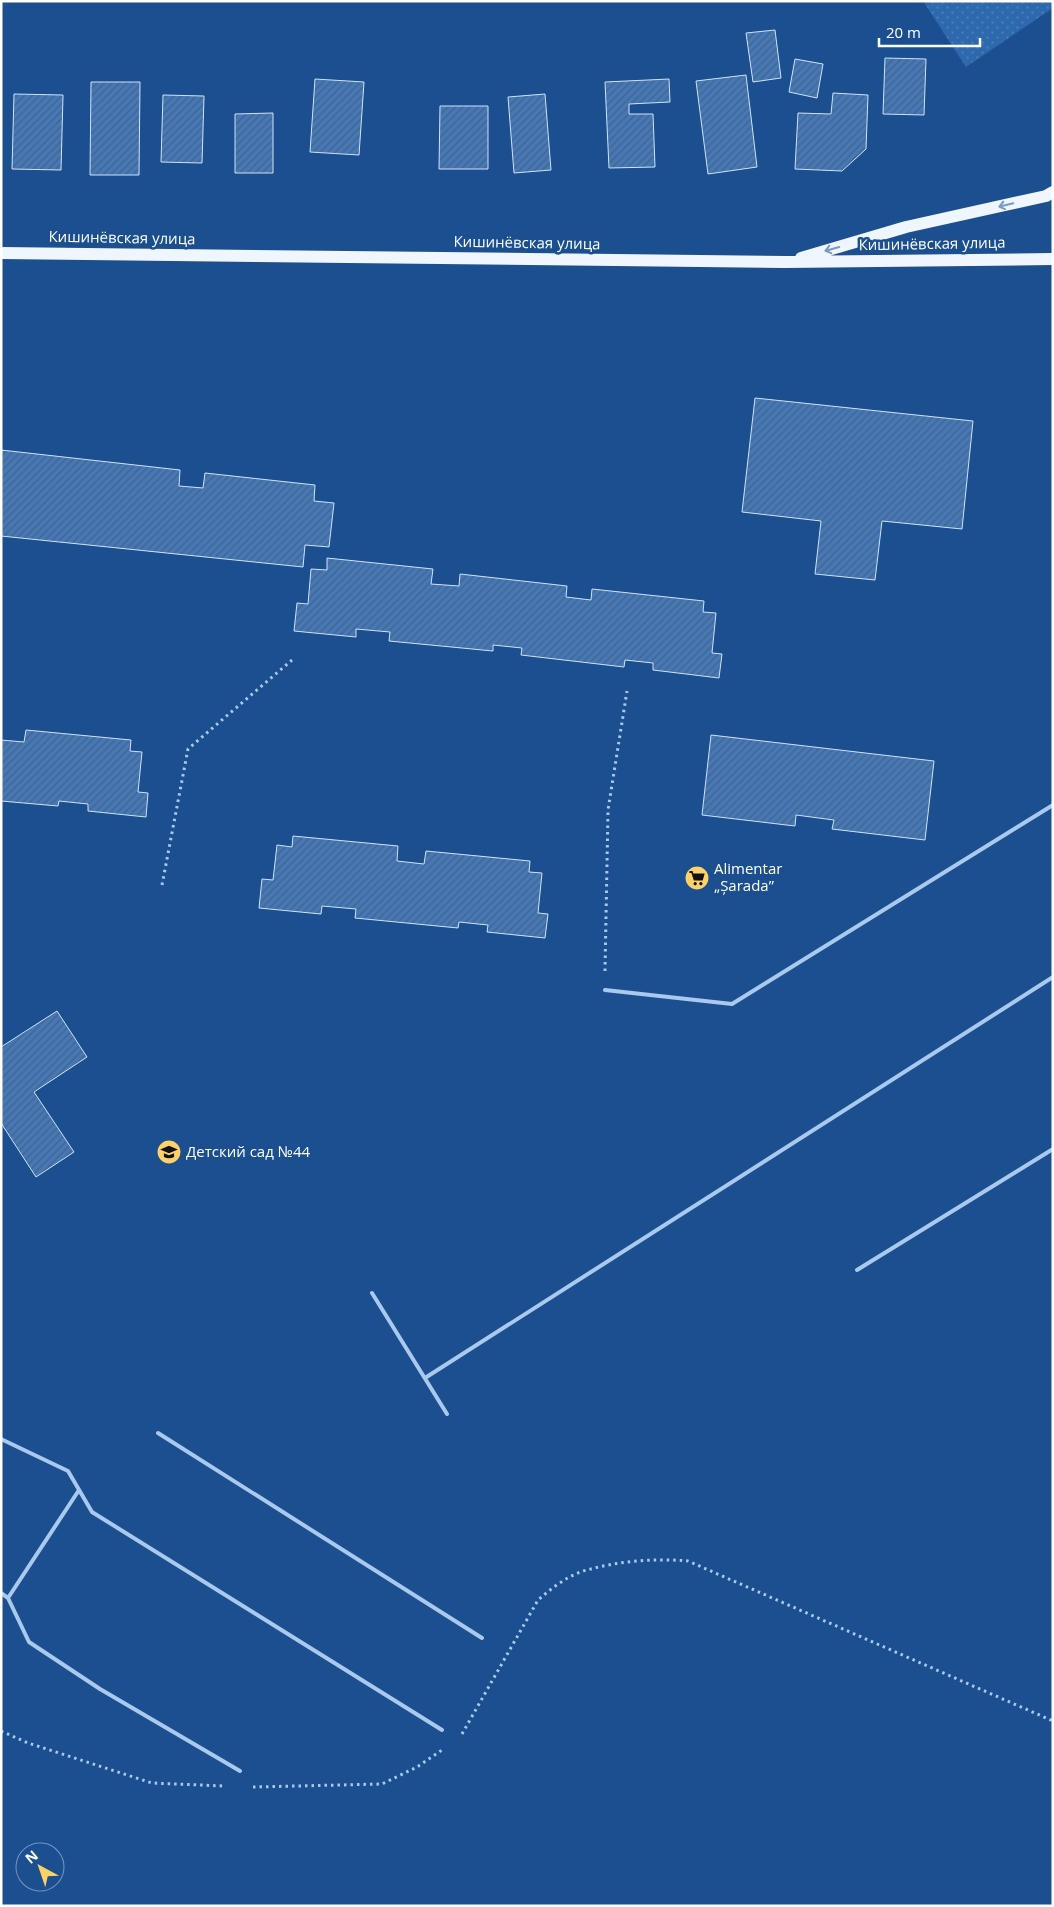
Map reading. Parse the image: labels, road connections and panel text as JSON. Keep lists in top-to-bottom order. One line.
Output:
{"streets":{"main road":["Кишинёвская улица"]},"places":{"supermarket":["Alimentar „Șarada”"],"school or university":["Детский сад №44"]},"scale_bar":"20 m","north":"top left"}
